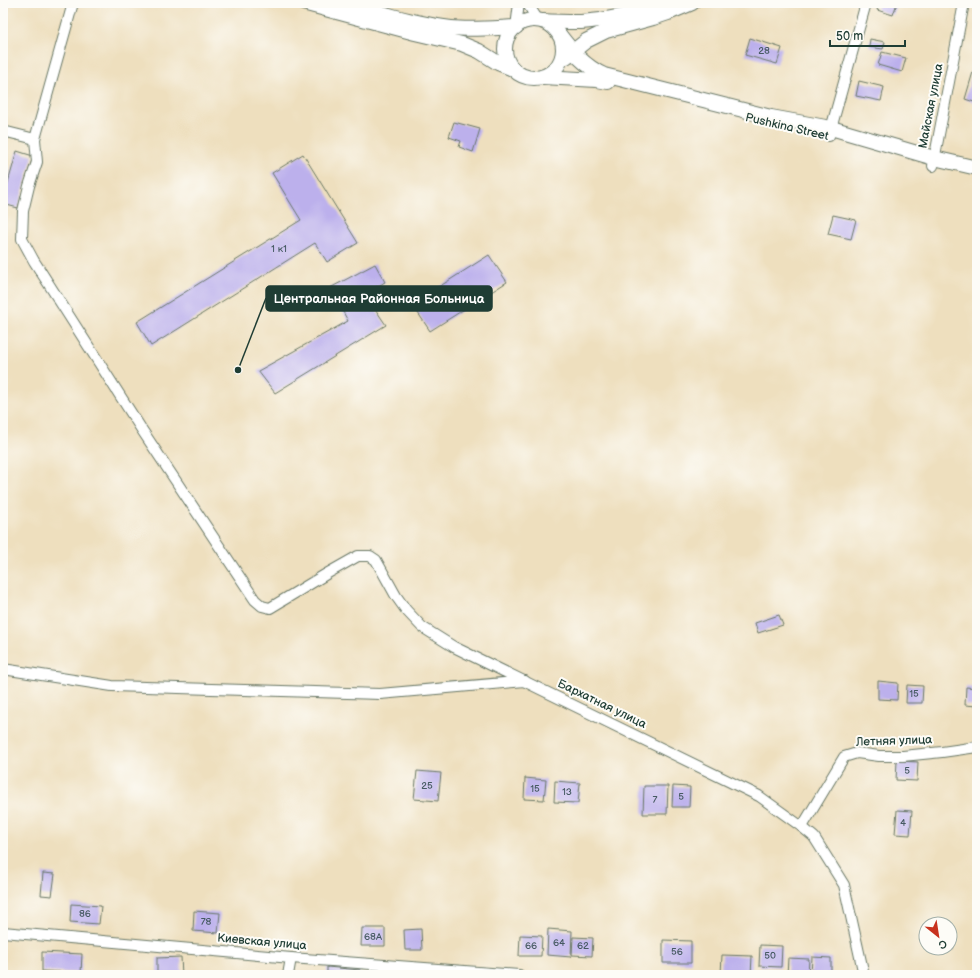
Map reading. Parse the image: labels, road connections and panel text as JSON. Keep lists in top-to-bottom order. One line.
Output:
{"streets":{"main road":["Pushkina Street"],"street":["Майская улица","Бархатная улица","Летняя улица","Киевская улица"]},"crossings":[["Майская улица","Pushkina Street"],["Бархатная улица","Летняя улица"]],"places":["Центральная Районная Больница"],"house_numbers":["28","1 к1","15","5","25","15","13","5","7","4","86","78","68А","64","66","62","56","50"],"scale_bar":"50 m","north":"bottom right"}
